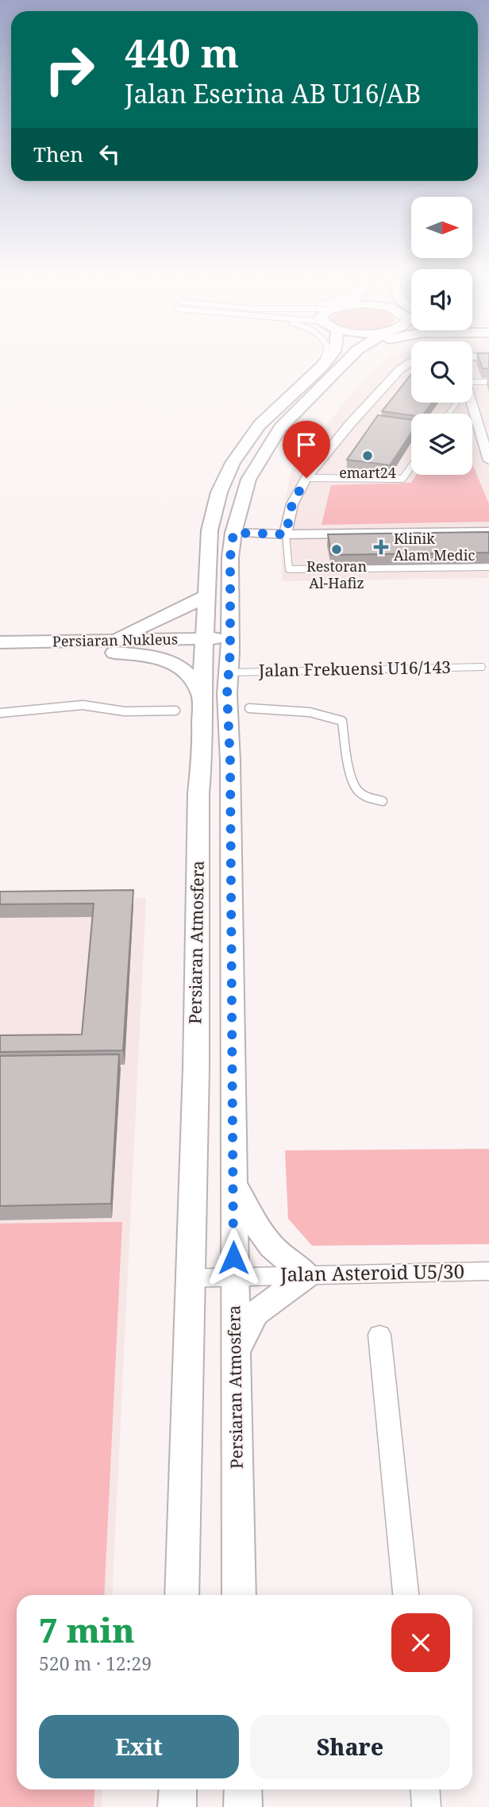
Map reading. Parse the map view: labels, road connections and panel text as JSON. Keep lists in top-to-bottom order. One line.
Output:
{"streets":{"street":["Persiaran Nukleus","Persiaran Atmosfera","Jalan Asteroid U5/30"],"lane":["Jalan Frekuensi U16/143"]},"crossings":[["Persiaran Nukleus","Jalan Frekuensi U16/143"],["Persiaran Nukleus","Persiaran Atmosfera"],["Jalan Frekuensi U16/143","Persiaran Atmosfera"],["Persiaran Atmosfera","Jalan Asteroid U5/30"]],"places":{"other":["emart24","Restoran Al-Hafiz"],"health":["Klinik Alam Medic"]},"north":"right","page":{"turn":["440 m","Jalan Eserina AB U16/AB"],"then":"Then","heading":["7 min","520 m · 12:29"],"buttons":["Exit","Share"]}}
